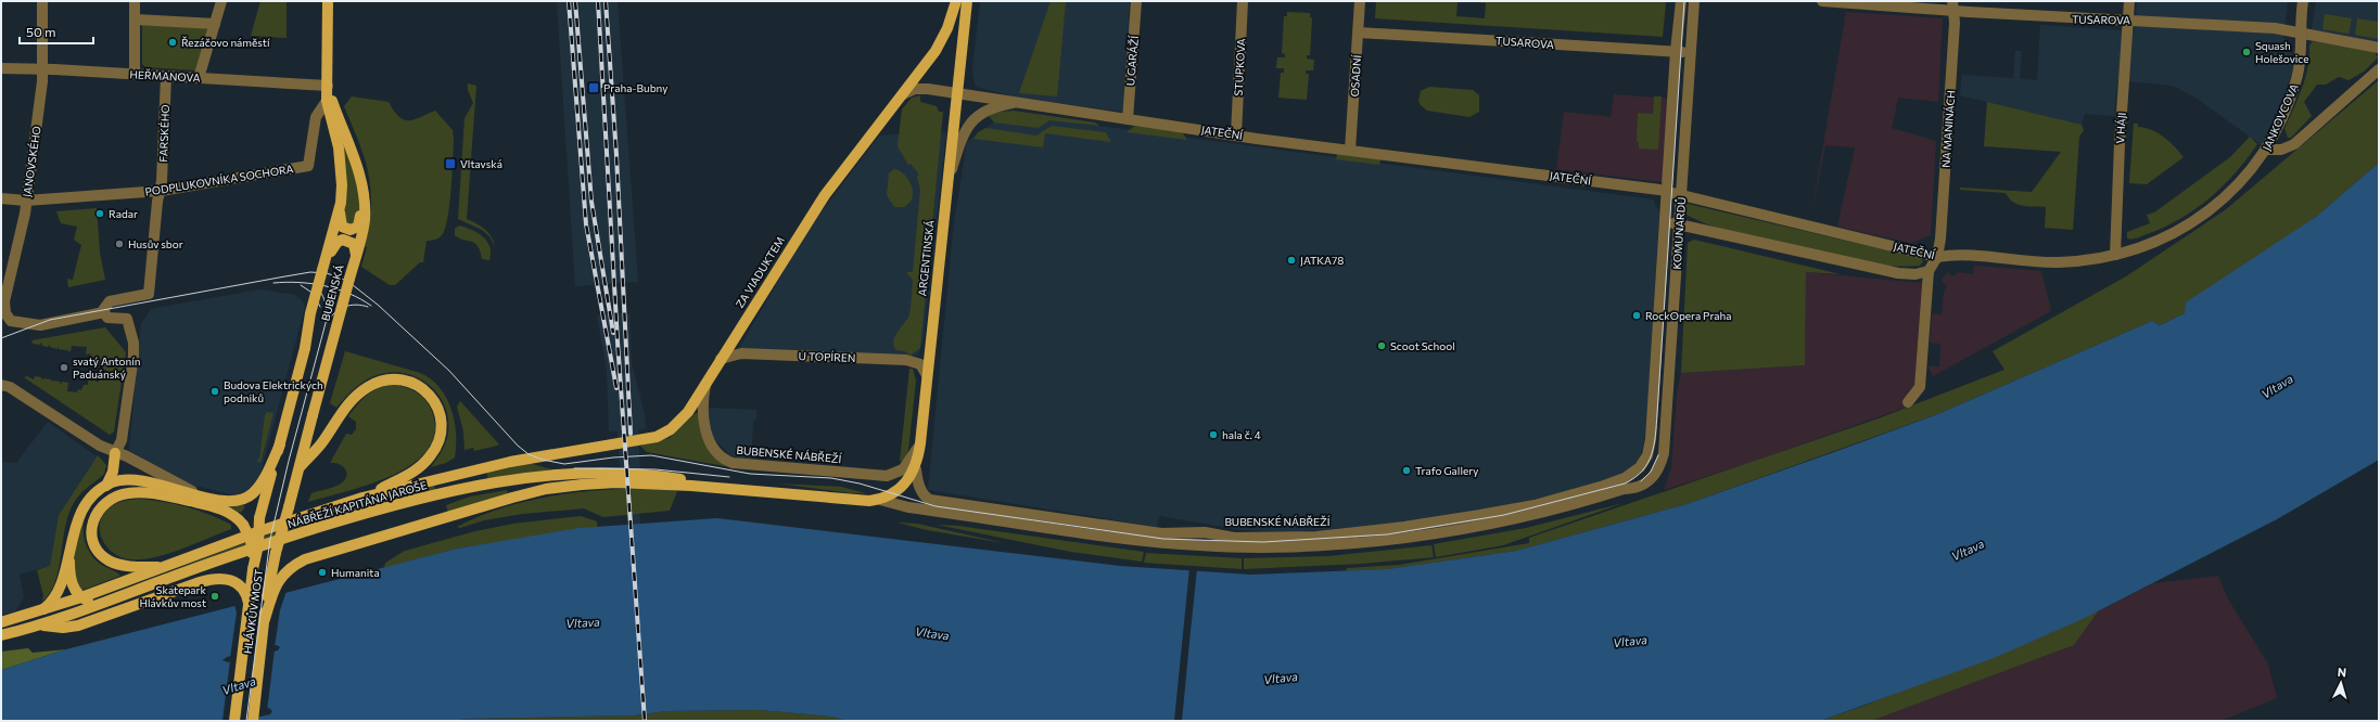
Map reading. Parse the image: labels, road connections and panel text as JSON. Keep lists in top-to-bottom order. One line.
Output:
{"streets":{"main road":["ARGENTINSKÁ","ZA VIADUKTEM","BUBENSKÁ","NÁBŘEŽÍ KAPITÁNA JAROŠE","HLÁVKŮV MOST"],"street":["TUSAROVA","U GARÁŽÍ","STUPKOVA","HEŘMANOVA","OSADNÍ","JANKOVCOVA","V HÁJI","NA MANINÁCH","JATEČNÍ","FARSKÉHO","JANOVSKÉHO","PODPLUKOVNÍKA SOCHORA","KOMUNARDŮ","U TOPÍREN","BUBENSKÉ NÁBŘEŽÍ"]},"crossings":[["TUSAROVA","OSADNÍ"],["TUSAROVA","JANKOVCOVA"],["TUSAROVA","V HÁJI"],["TUSAROVA","NA MANINÁCH"],["TUSAROVA","KOMUNARDŮ"],["U GARÁŽÍ","JATEČNÍ"],["STUPKOVA","JATEČNÍ"],["HEŘMANOVA","FARSKÉHO"],["HEŘMANOVA","JANOVSKÉHO"],["HEŘMANOVA","BUBENSKÁ"],["OSADNÍ","JATEČNÍ"],["JANKOVCOVA","V HÁJI"],["JANKOVCOVA","JATEČNÍ"],["V HÁJI","JATEČNÍ"],["NA MANINÁCH","JATEČNÍ"],["JATEČNÍ","KOMUNARDŮ"],["JATEČNÍ","ARGENTINSKÁ"],["JATEČNÍ","ZA VIADUKTEM"],["FARSKÉHO","JANOVSKÉHO"],["FARSKÉHO","PODPLUKOVNÍKA SOCHORA"],["JANOVSKÉHO","PODPLUKOVNÍKA SOCHORA"],["PODPLUKOVNÍKA SOCHORA","BUBENSKÁ"],["KOMUNARDŮ","BUBENSKÉ NÁBŘEŽÍ"],["ARGENTINSKÁ","U TOPÍREN"],["ARGENTINSKÁ","BUBENSKÉ NÁBŘEŽÍ"],["ZA VIADUKTEM","U TOPÍREN"],["ZA VIADUKTEM","BUBENSKÉ NÁBŘEŽÍ"],["ZA VIADUKTEM","NÁBŘEŽÍ KAPITÁNA JAROŠE"],["BUBENSKÁ","HLÁVKŮV MOST"]],"water":["Vltava"],"places":{"other":["Řezáčovo náměstí","Squash Holešovice","Radar","Husův sbor","JATKA78","RockOpera Praha","Scoot School","svatý Antonín Paduánský","Budova Elektrických podniků","hala č. 4","Trafo Gallery","Humanita","Skatepark Hlávkův most"],"transit":["Praha-Bubny","Vltavská"]},"scale_bar":"50 m","north":"top"}
